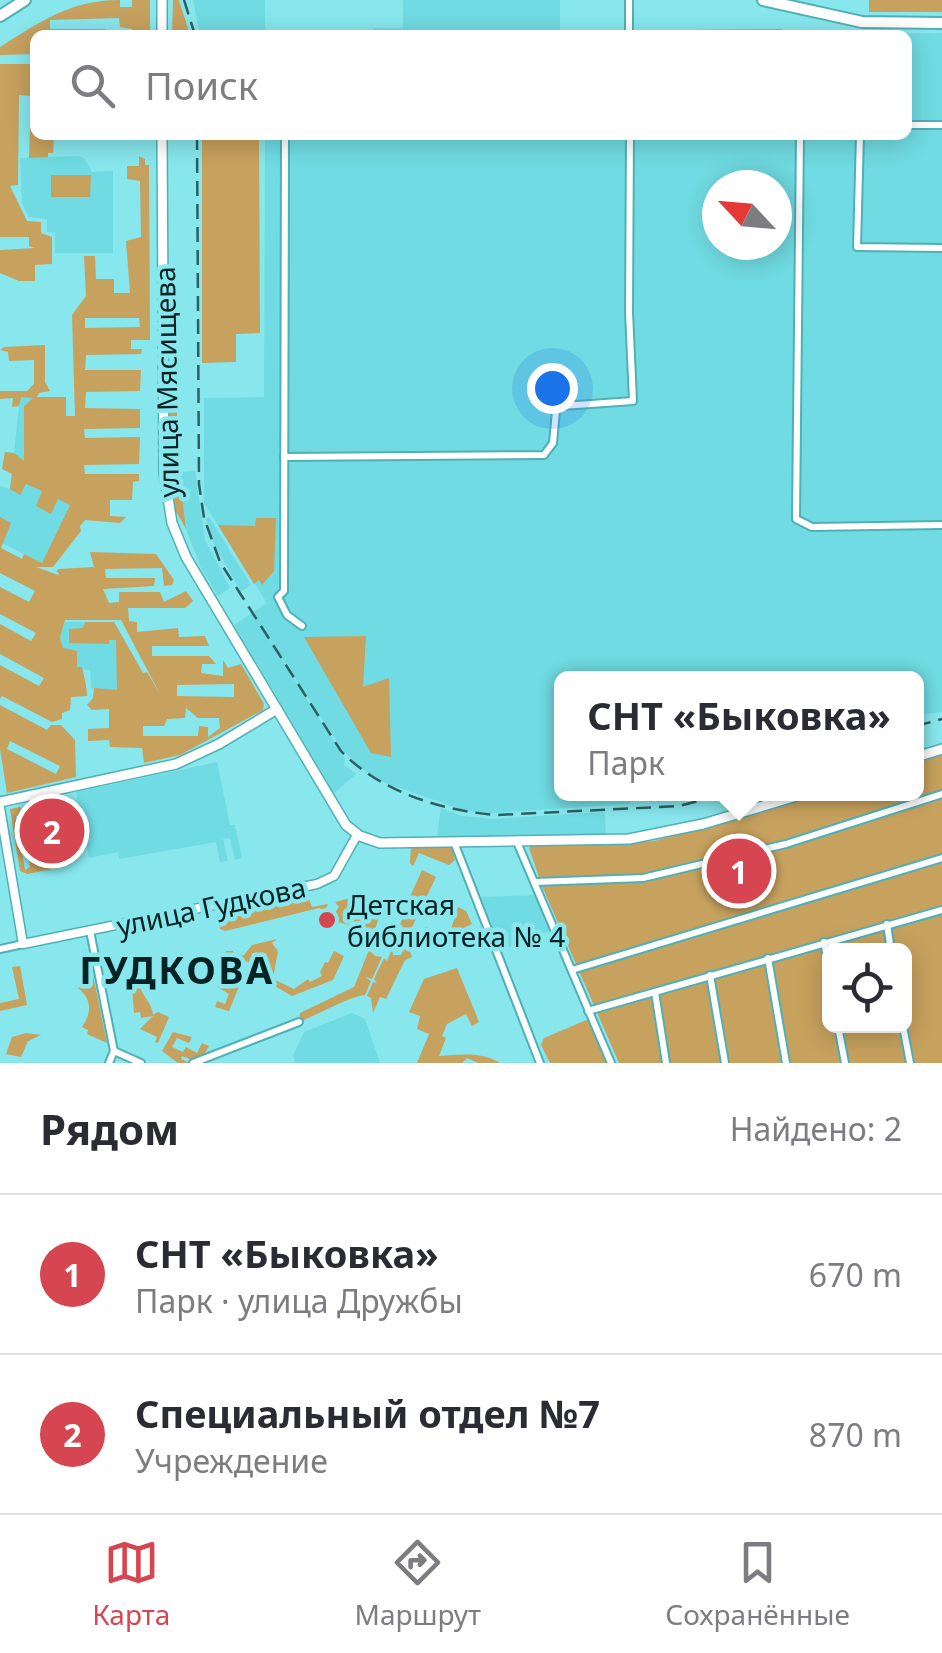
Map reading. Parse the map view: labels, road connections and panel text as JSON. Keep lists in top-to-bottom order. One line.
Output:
{"streets":{"main road":["улица Мясищева"],"street":["улица Гудкова"]},"crossings":[["улица Мясищева","улица Гудкова"]],"districts":["ГУДКОВА"],"places":["Детская библиотека № 4"],"north":"top left","page":{"search":"Поиск","popup":["СНТ «Быковка»","Парк"],"pins":["2","1"],"heading":["Рядом","Найдено: 2"],"list":[{"mark":"1","name":"СНТ «Быковка»","note":"Парк · улица Дружбы","value":"670 m"},{"mark":"2","name":"Специальный отдел №7","note":"Учреждение","value":"870 m"}],"nav":["Карта","Маршрут","Сохранённые"]}}
